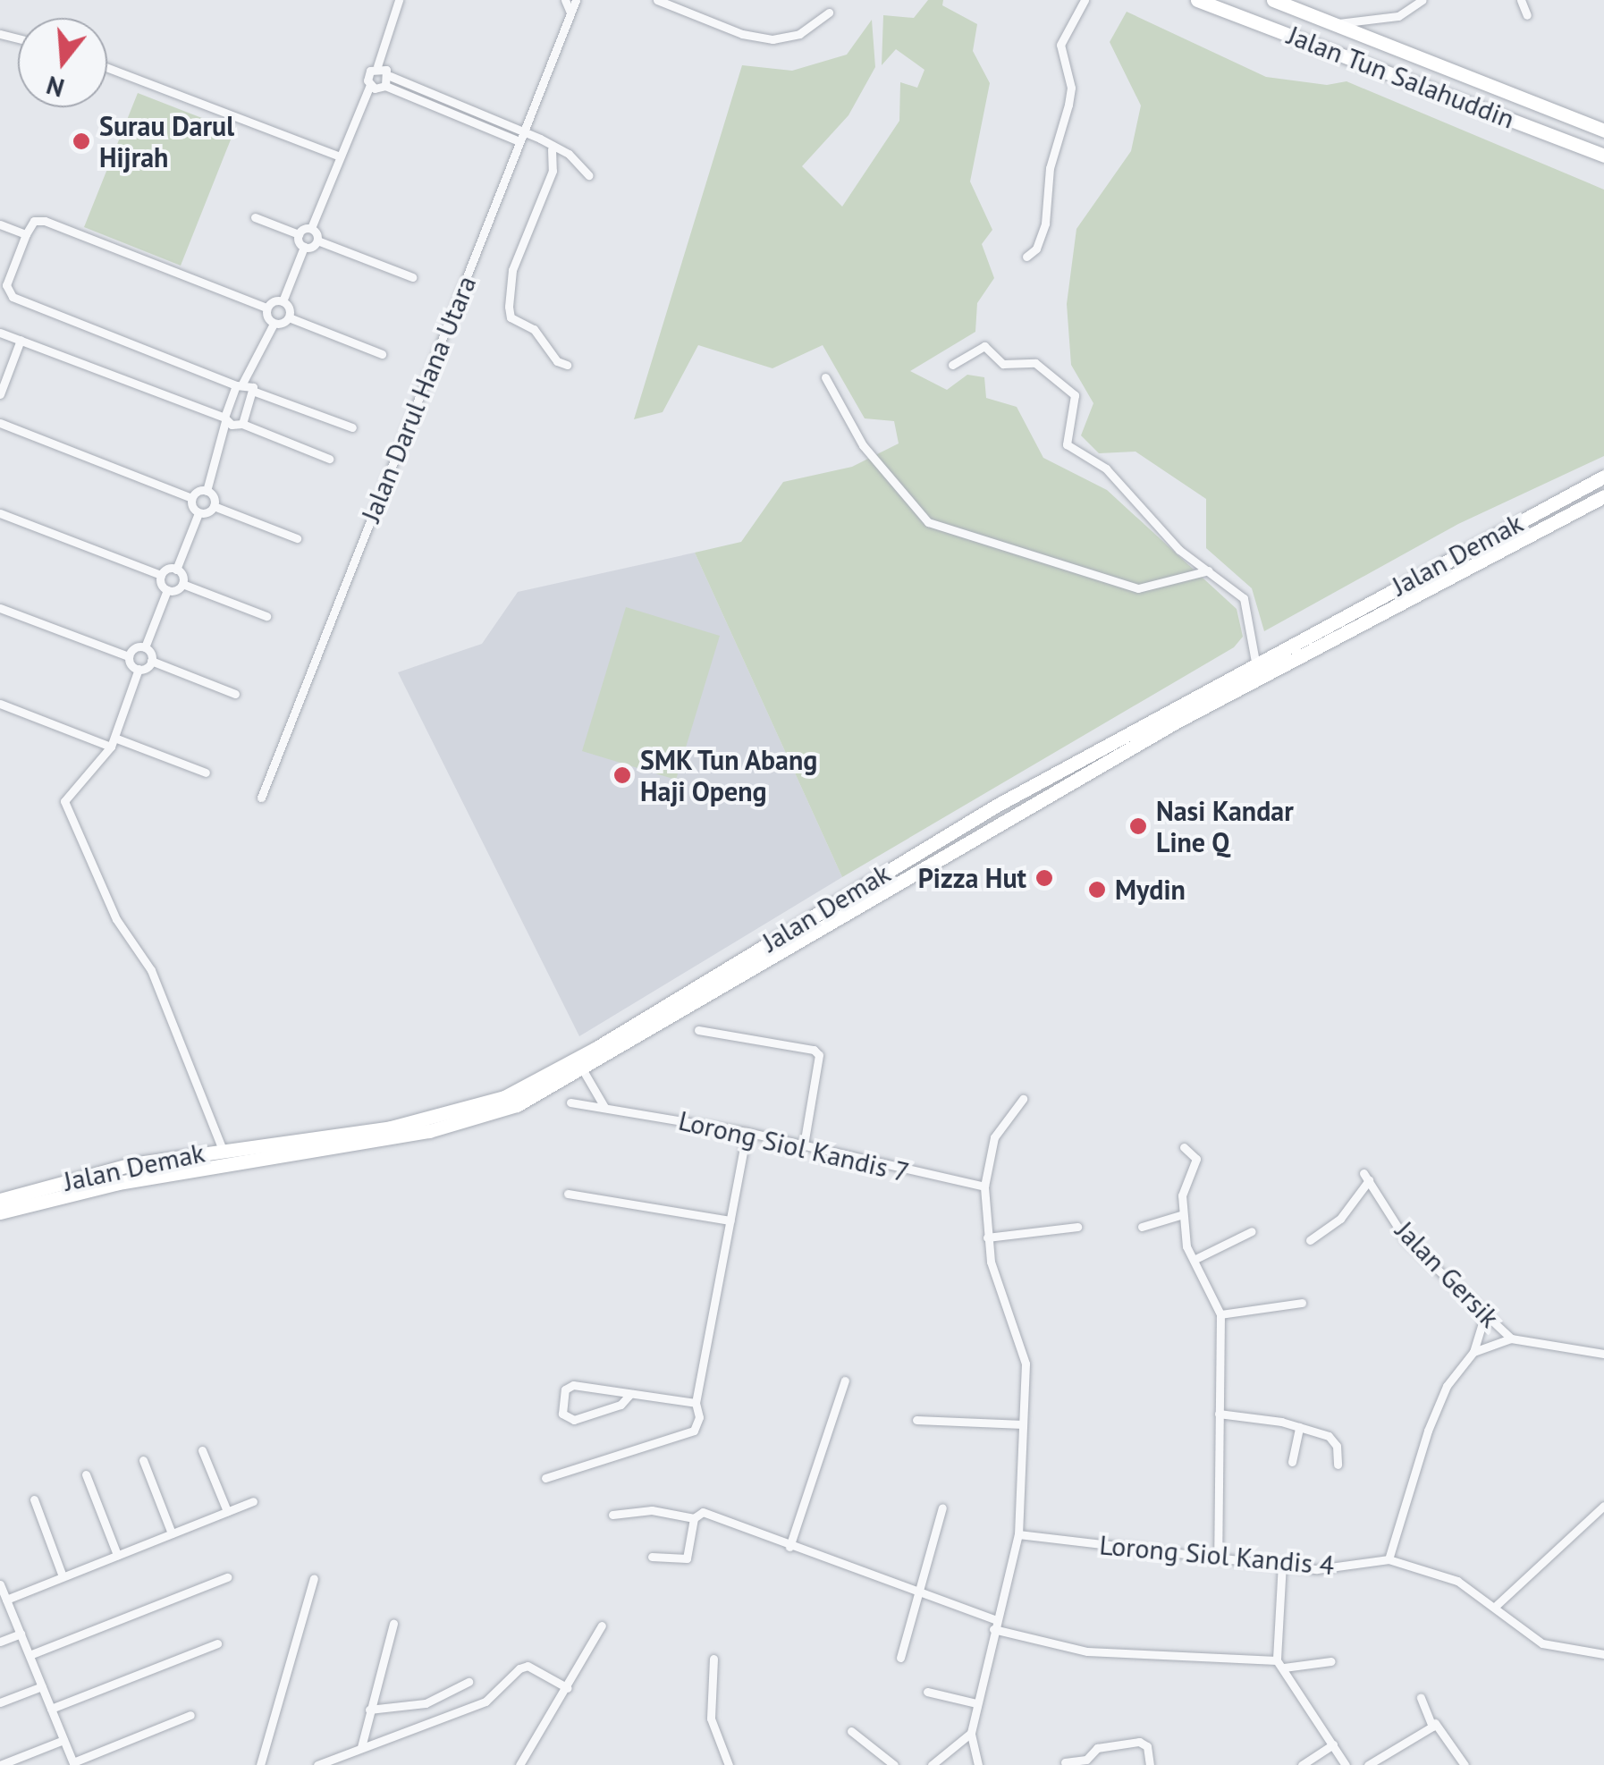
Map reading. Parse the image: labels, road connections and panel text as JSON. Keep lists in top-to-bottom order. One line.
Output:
{"streets":{"highway":["Jalan Tun Salahuddin","Jalan Demak"],"street":["Jalan Darul Hana Utara","Lorong Siol Kandis 7","Jalan Gersik","Lorong Siol Kandis 4"]},"places":["Surau Darul Hijrah","SMK Tun Abang Haji Openg","Nasi Kandar Line Q","Pizza Hut","Mydin"],"north":"bottom"}
